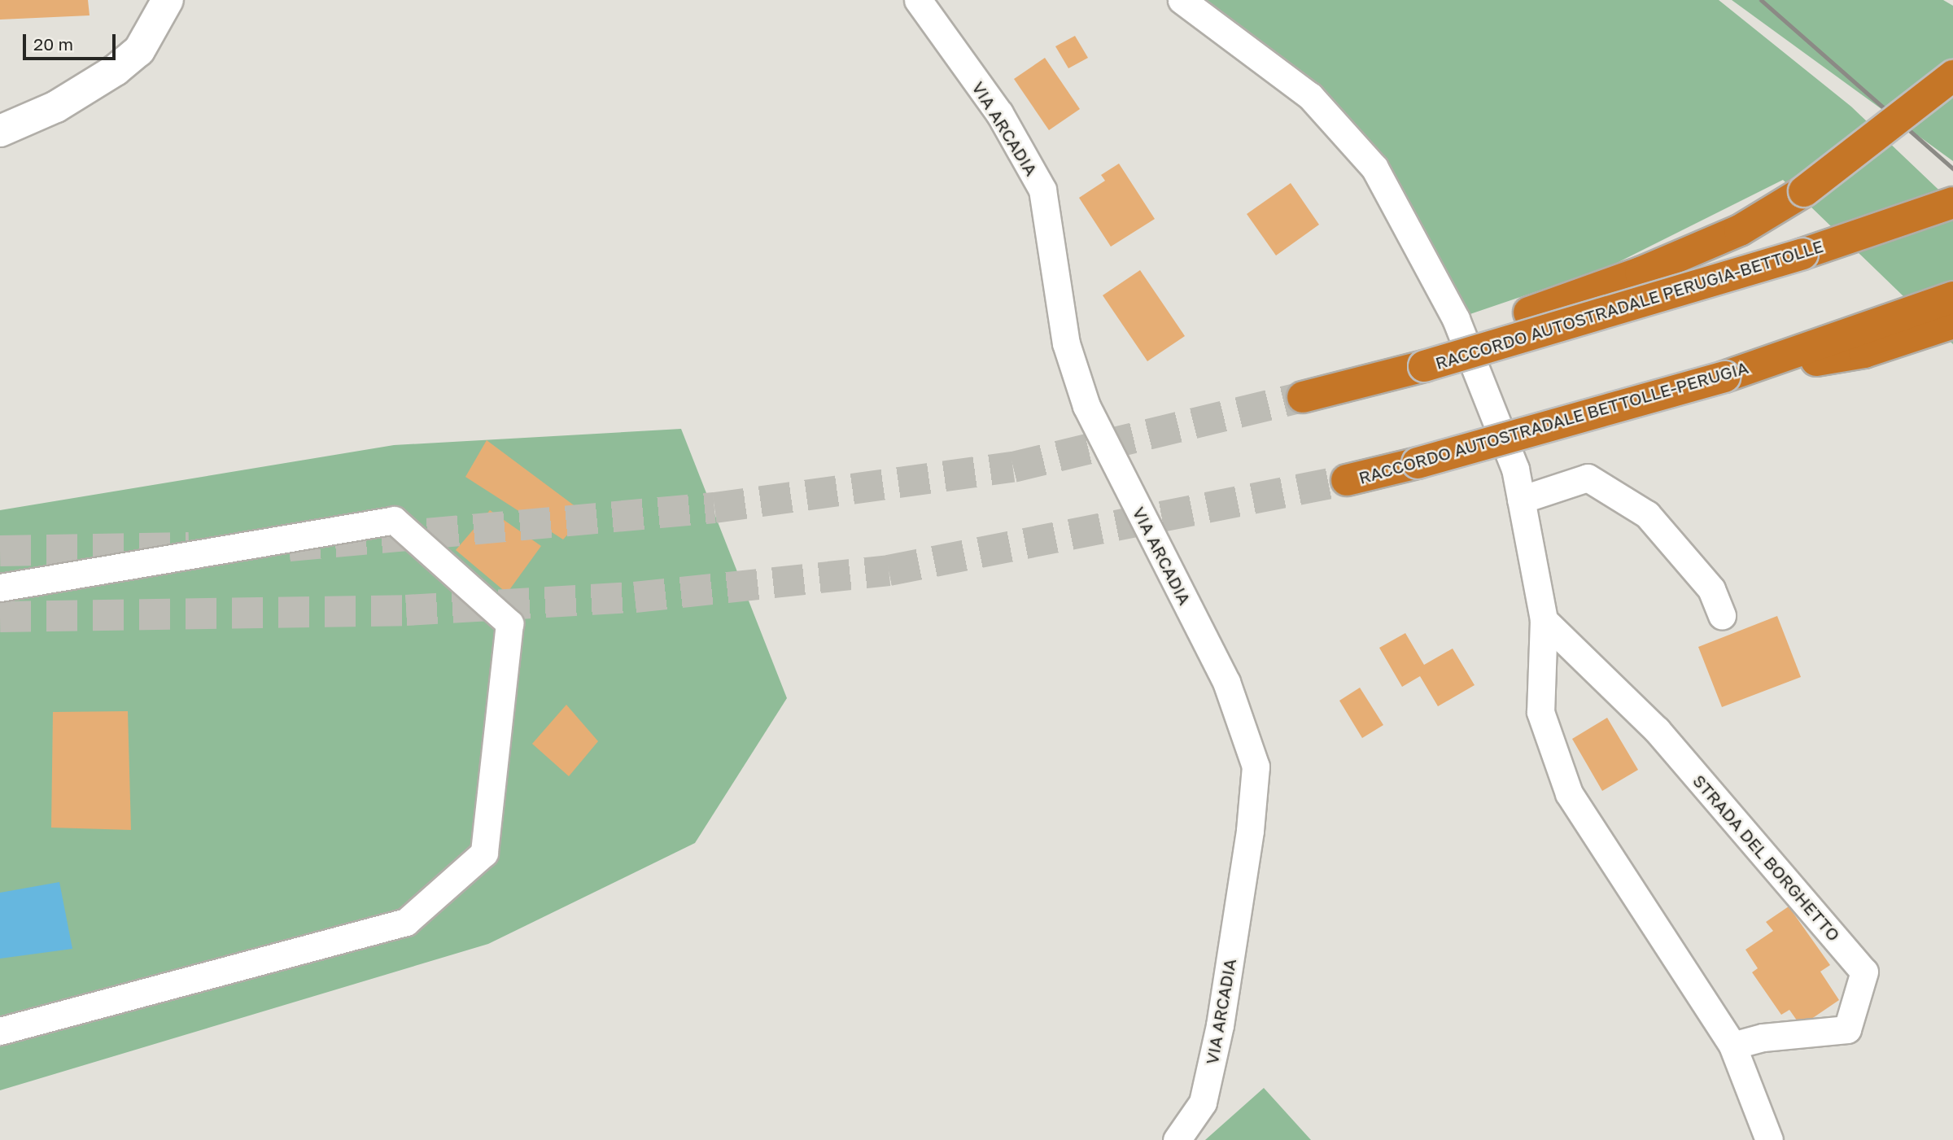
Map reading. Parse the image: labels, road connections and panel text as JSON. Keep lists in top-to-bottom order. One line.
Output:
{"streets":{"highway":["RACCORDO AUTOSTRADALE PERUGIA-BETTOLLE","RACCORDO AUTOSTRADALE BETTOLLE-PERUGIA"],"street":["VIA ARCADIA","STRADA DEL BORGHETTO"]},"scale_bar":"20 m"}
